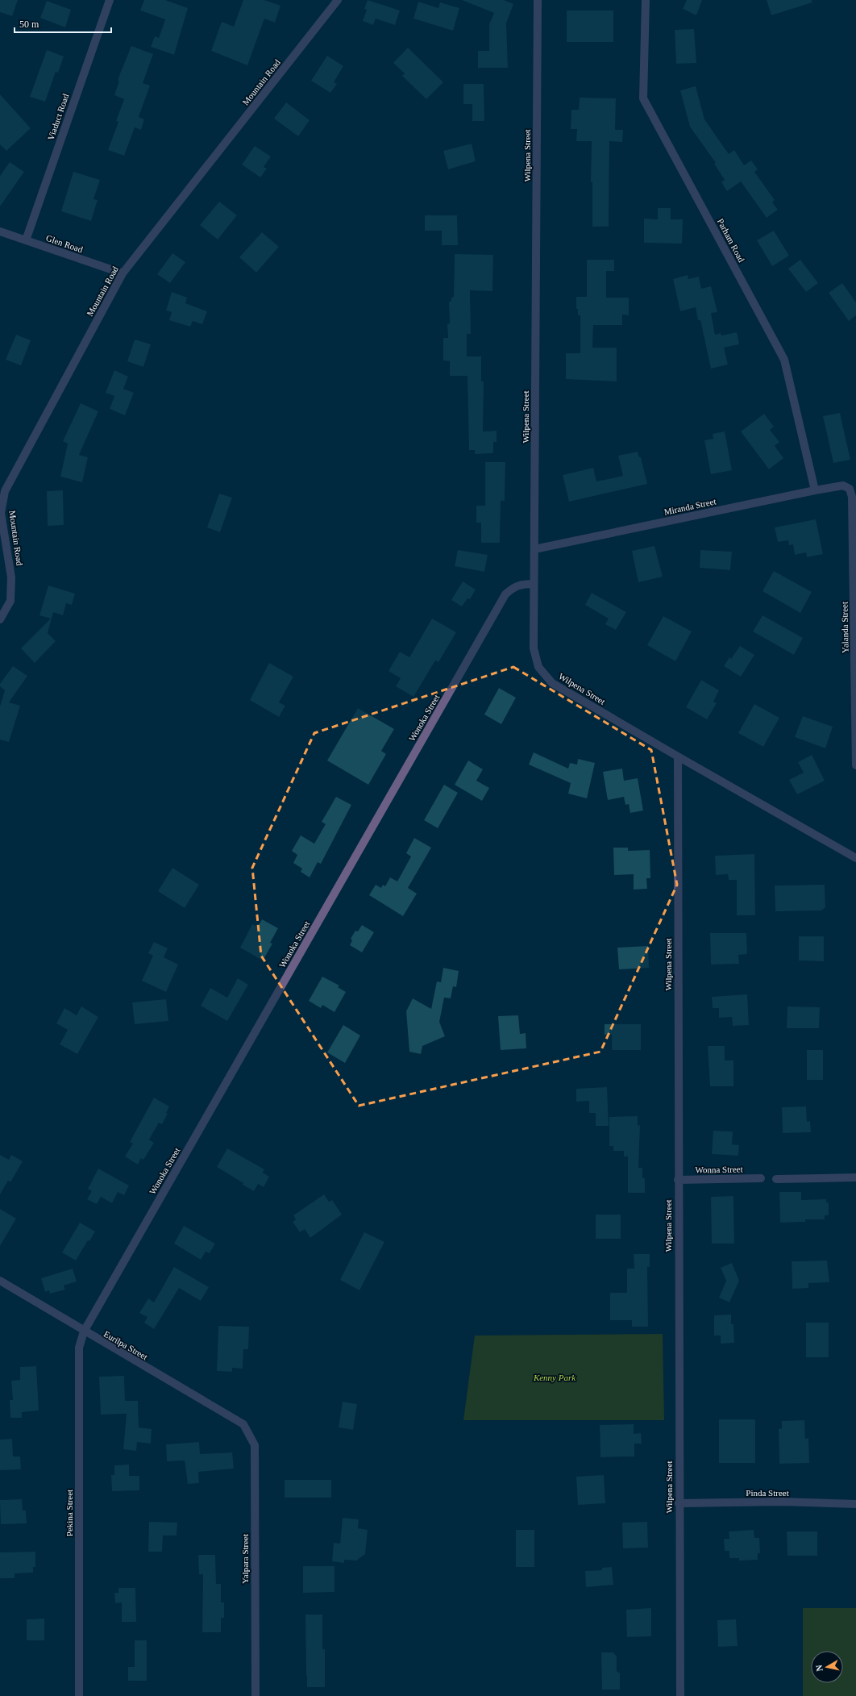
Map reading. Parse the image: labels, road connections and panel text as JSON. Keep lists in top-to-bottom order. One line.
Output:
{"streets":{"street":["Mountain Road","Viaduct Road","Wilpena Street","Parham Road","Glen Road","Miranda Street","Yalanda Street","Wonoka Street","Wonna Street","Eurilpa Street","Pinda Street","Pekina Street","Yalpara Street"]},"crossings":[["Mountain Road","Glen Road"],["Viaduct Road","Glen Road"],["Wilpena Street","Miranda Street"],["Wilpena Street","Wonoka Street"],["Wilpena Street","Wonna Street"],["Wilpena Street","Pinda Street"],["Parham Road","Miranda Street"],["Miranda Street","Yalanda Street"],["Wonoka Street","Eurilpa Street"],["Wonoka Street","Pekina Street"],["Eurilpa Street","Pekina Street"],["Eurilpa Street","Yalpara Street"]],"parks":["Kenny Park"],"scale_bar":"50 m","north":"left"}
